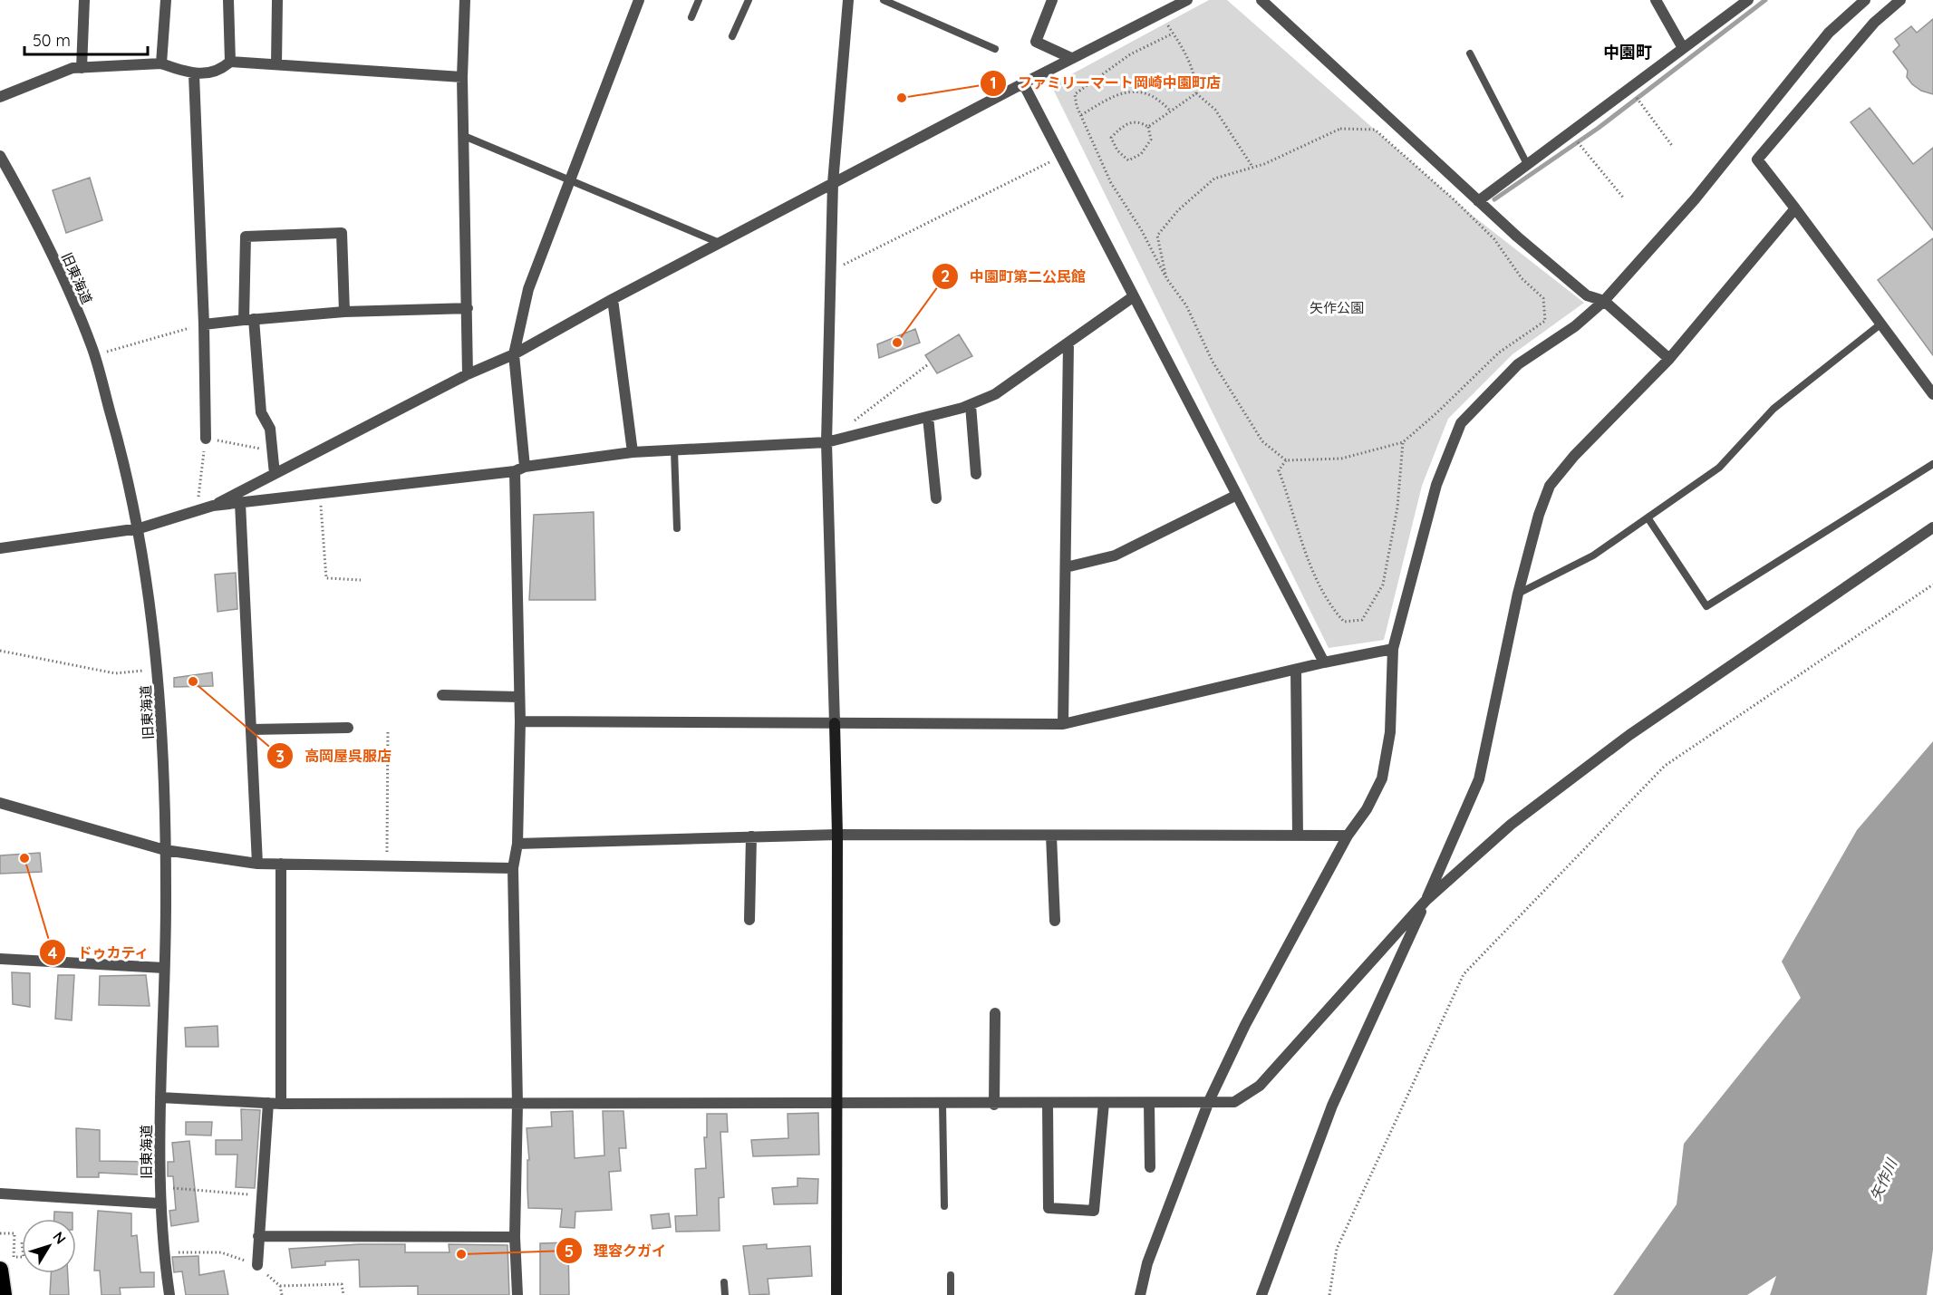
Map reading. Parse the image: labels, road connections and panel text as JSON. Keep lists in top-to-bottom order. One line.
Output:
{"streets":{"street":["旧東海道"]},"districts":["中園町"],"water":["矢作川"],"parks":["矢作公園"],"places":["ファミリーマート岡崎中園町店","中園町第二公民館","高岡屋呉服店","ドゥカティ","理容クガイ"],"scale_bar":"50 m","north":"top right"}
